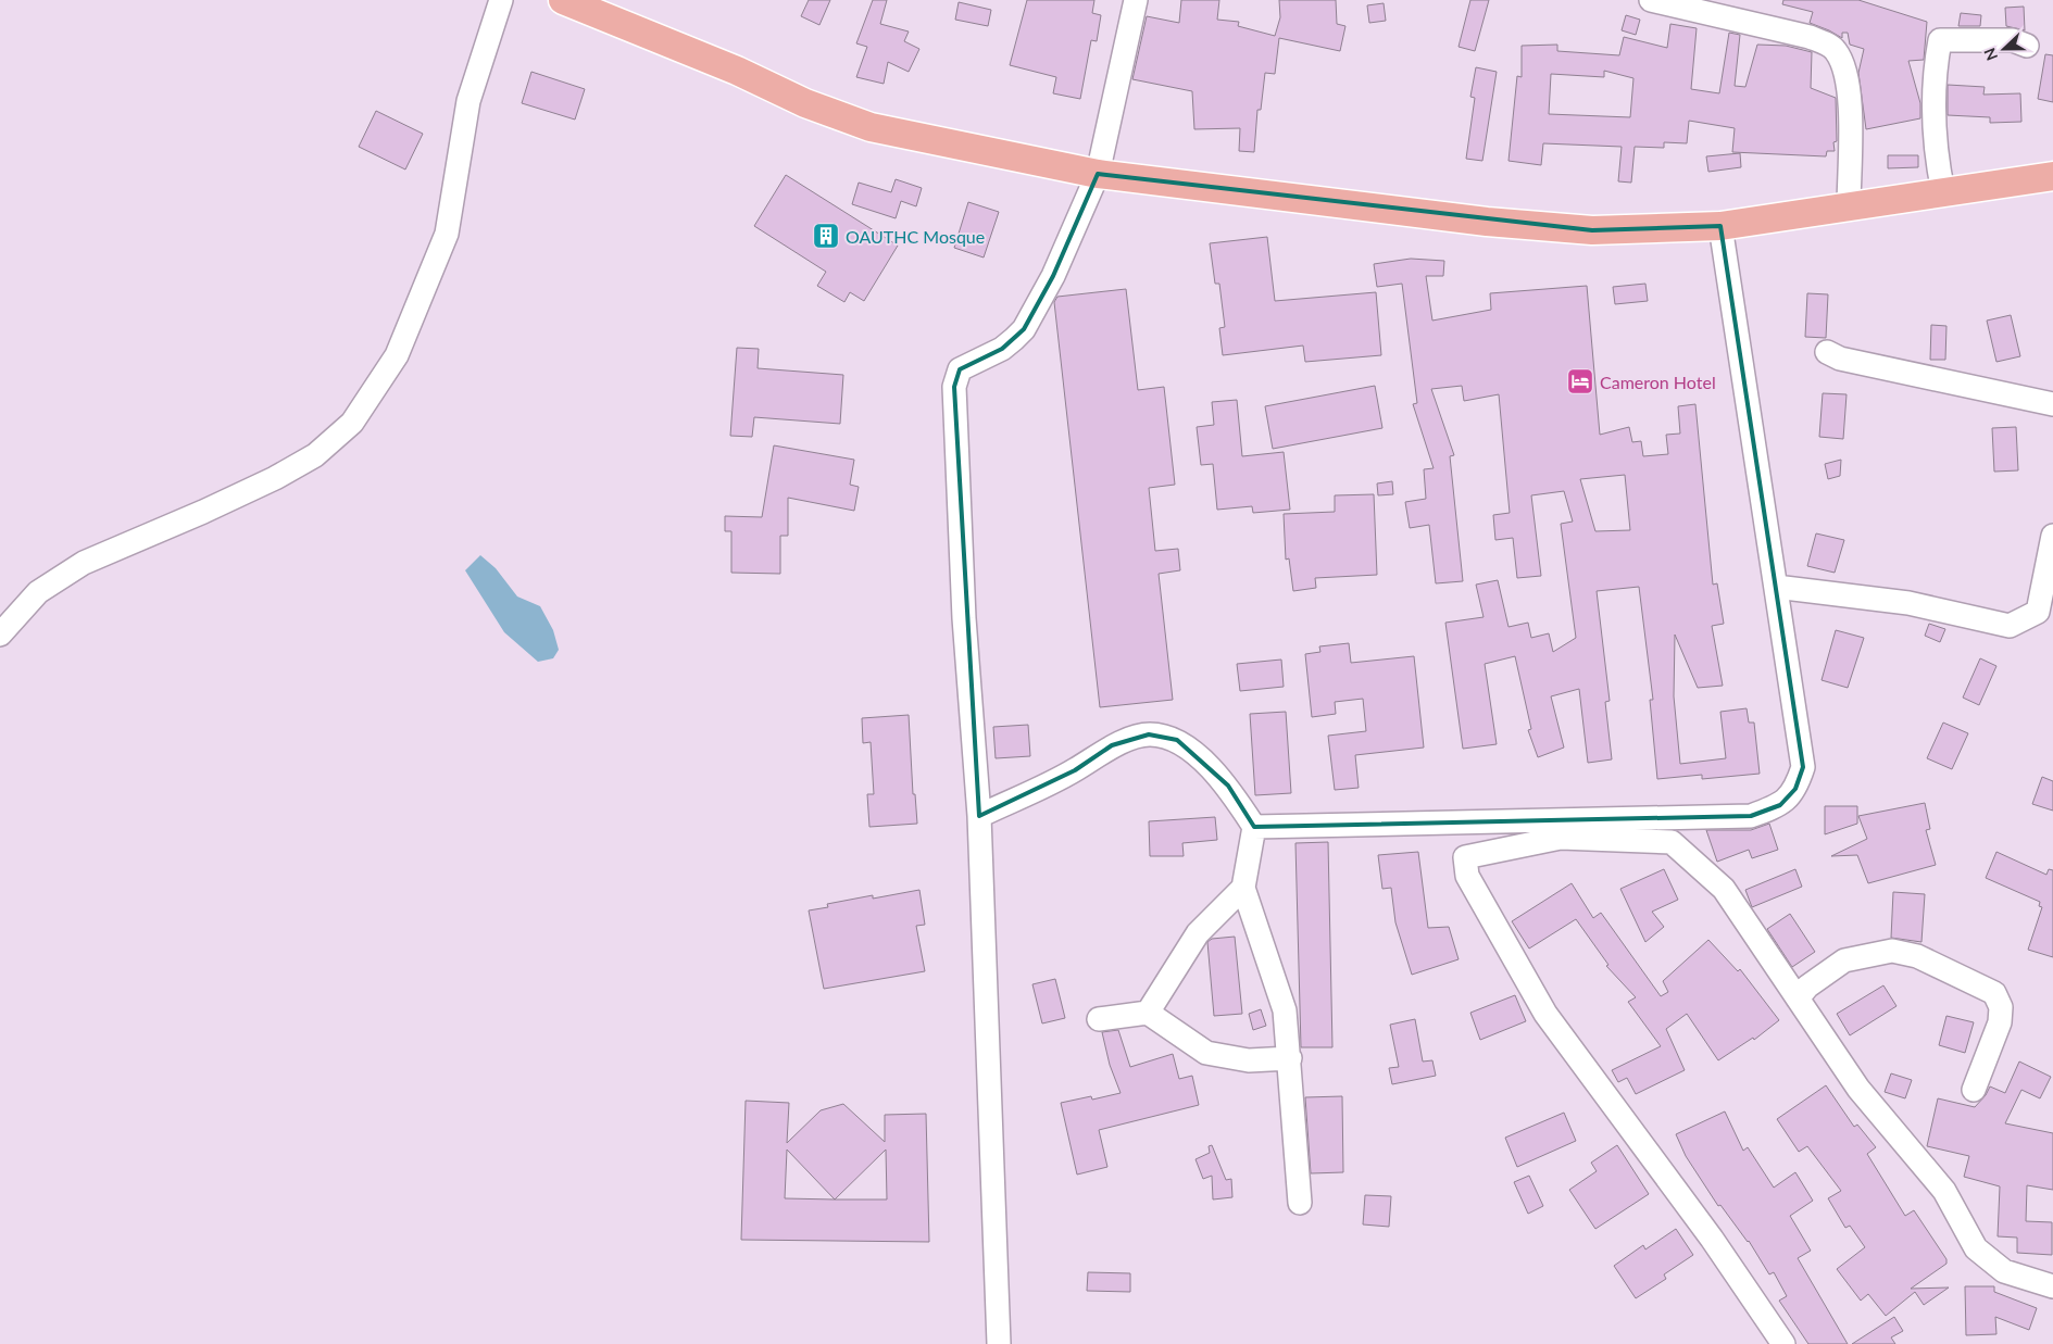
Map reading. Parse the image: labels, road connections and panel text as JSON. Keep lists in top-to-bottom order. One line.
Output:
{"places":{"building":["OAUTHC Mosque"],"hotel":["Cameron Hotel"]},"north":"left"}
